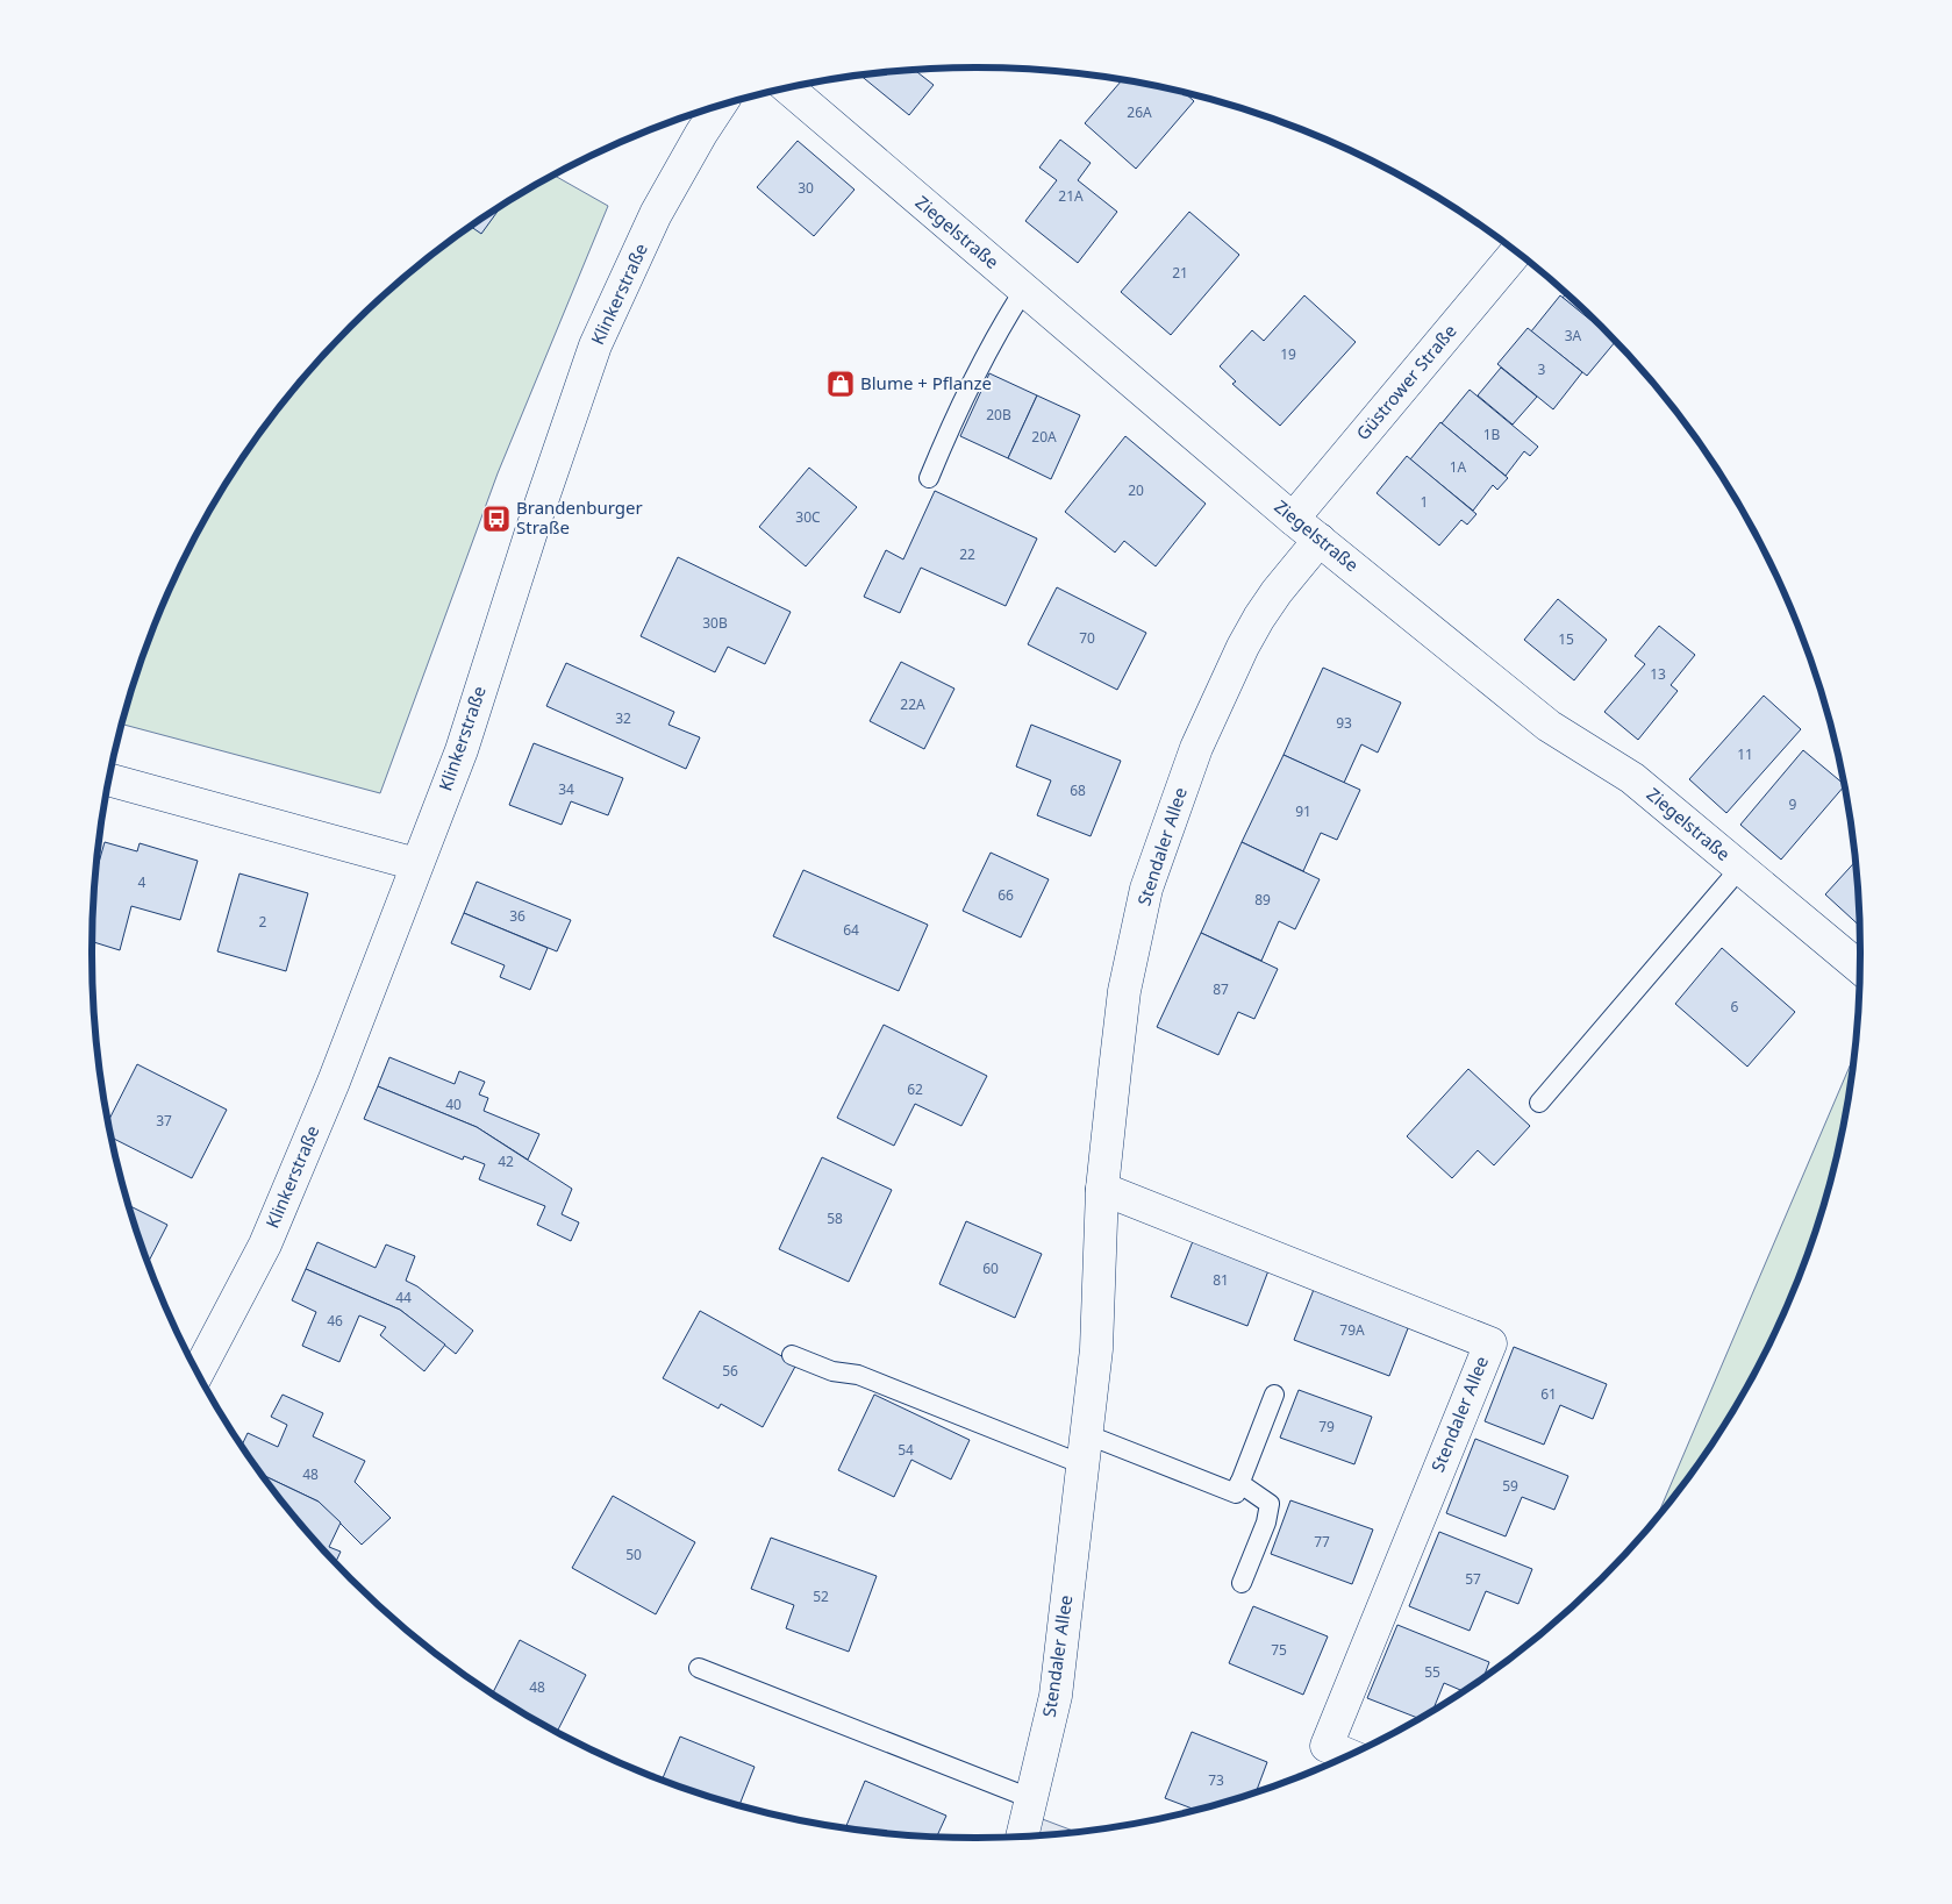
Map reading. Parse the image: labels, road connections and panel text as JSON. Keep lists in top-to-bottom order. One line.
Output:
{"streets":{"street":["Ziegelstraße","Klinkerstraße","Güstrower Straße","Stendaler Allee"]},"crossings":[["Ziegelstraße","Güstrower Straße"],["Ziegelstraße","Stendaler Allee"]],"places":{"shop":["Blume + Pflanze"],"bus stop":["Brandenburger Straße"]},"house_numbers":["26A","30","21A","21","3A","19","3","20B","1B","20A","1A","20","1","30C","22","30B","70","15","13","22A","32","93","11","34","68","9","91","4","66","89","36","2","64","87","6","62","40","37","42","58","60","81","44","46","79A","56","61","79","54","48","59","77","50","57","52","75","55","48","73"]}
